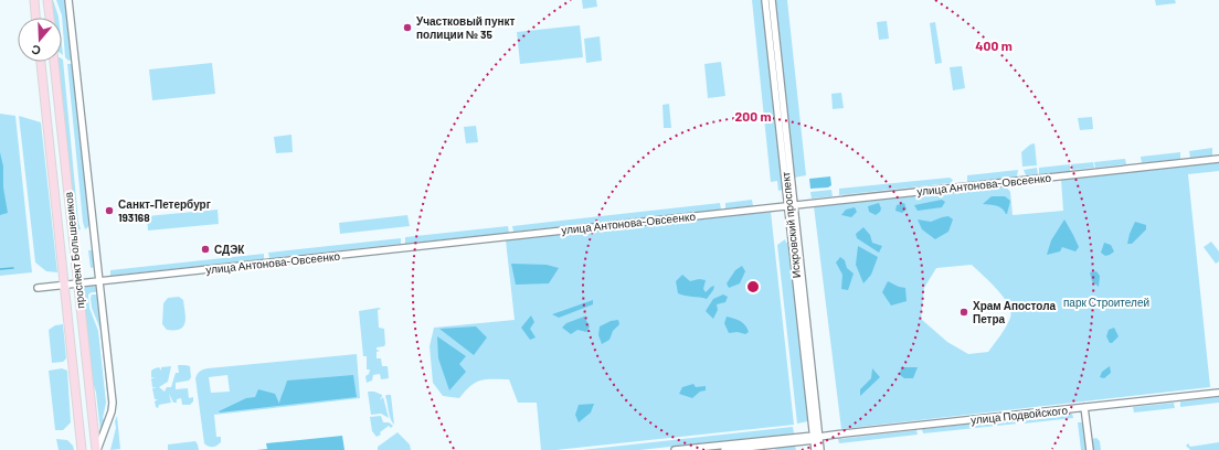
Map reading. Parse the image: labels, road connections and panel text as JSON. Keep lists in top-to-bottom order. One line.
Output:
{"streets":{"main road":["проспект Большевиков"],"street":["улица Антонова-Овсеенко","Искровский проспект","улица Подвойского"]},"crossings":[["улица Антонова-Овсеенко","Искровский проспект"],["улица Антонова-Овсеенко","проспект Большевиков"],["Искровский проспект","улица Подвойского"]],"parks":["парк Строителей"],"places":["Участковый пункт полиции № 35","Санкт-Петербург 193168","СДЭК","Храм Апостола Петра"],"north":"bottom","rings":["400 m","200 m"]}
